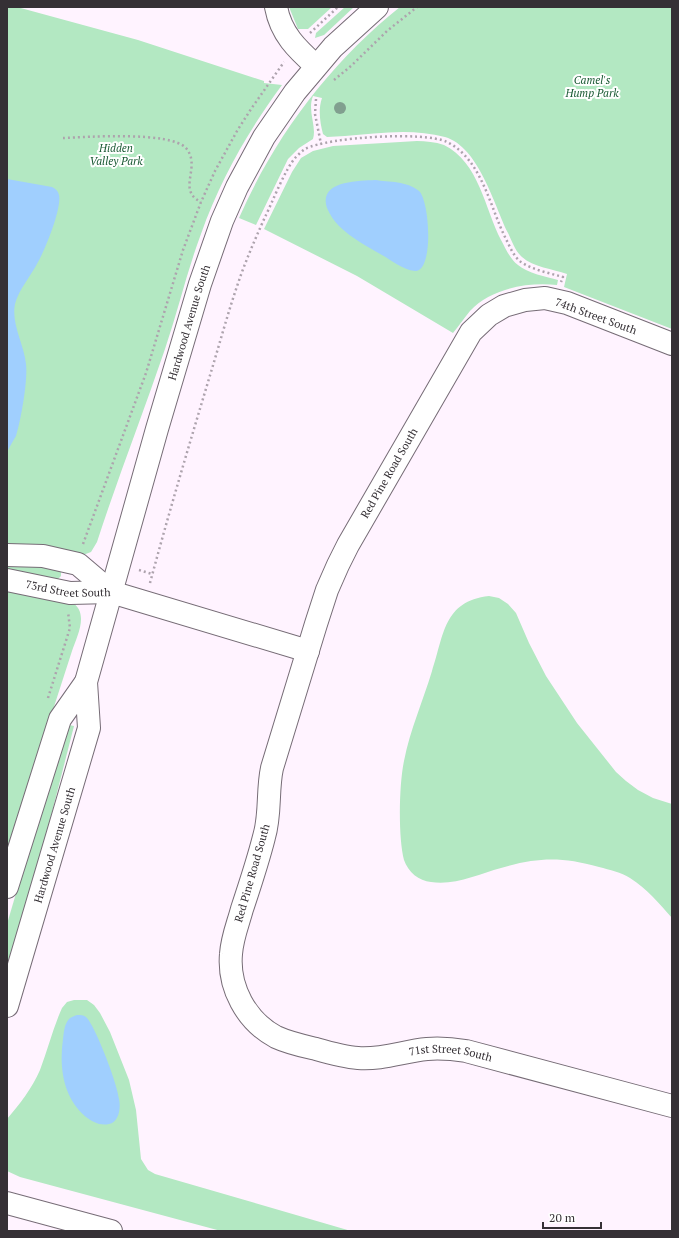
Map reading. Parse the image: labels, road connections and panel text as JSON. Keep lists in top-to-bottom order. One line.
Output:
{"streets":{"street":["74th Street South","Hardwood Avenue South","Red Pine Road South","73rd Street South","71st Street South"]},"crossings":[["74th Street South","Red Pine Road South"],["Hardwood Avenue South","73rd Street South"],["Red Pine Road South","71st Street South"]],"parks":["Camel's Hump Park","Hidden Valley Park"],"scale_bar":"20 m"}
